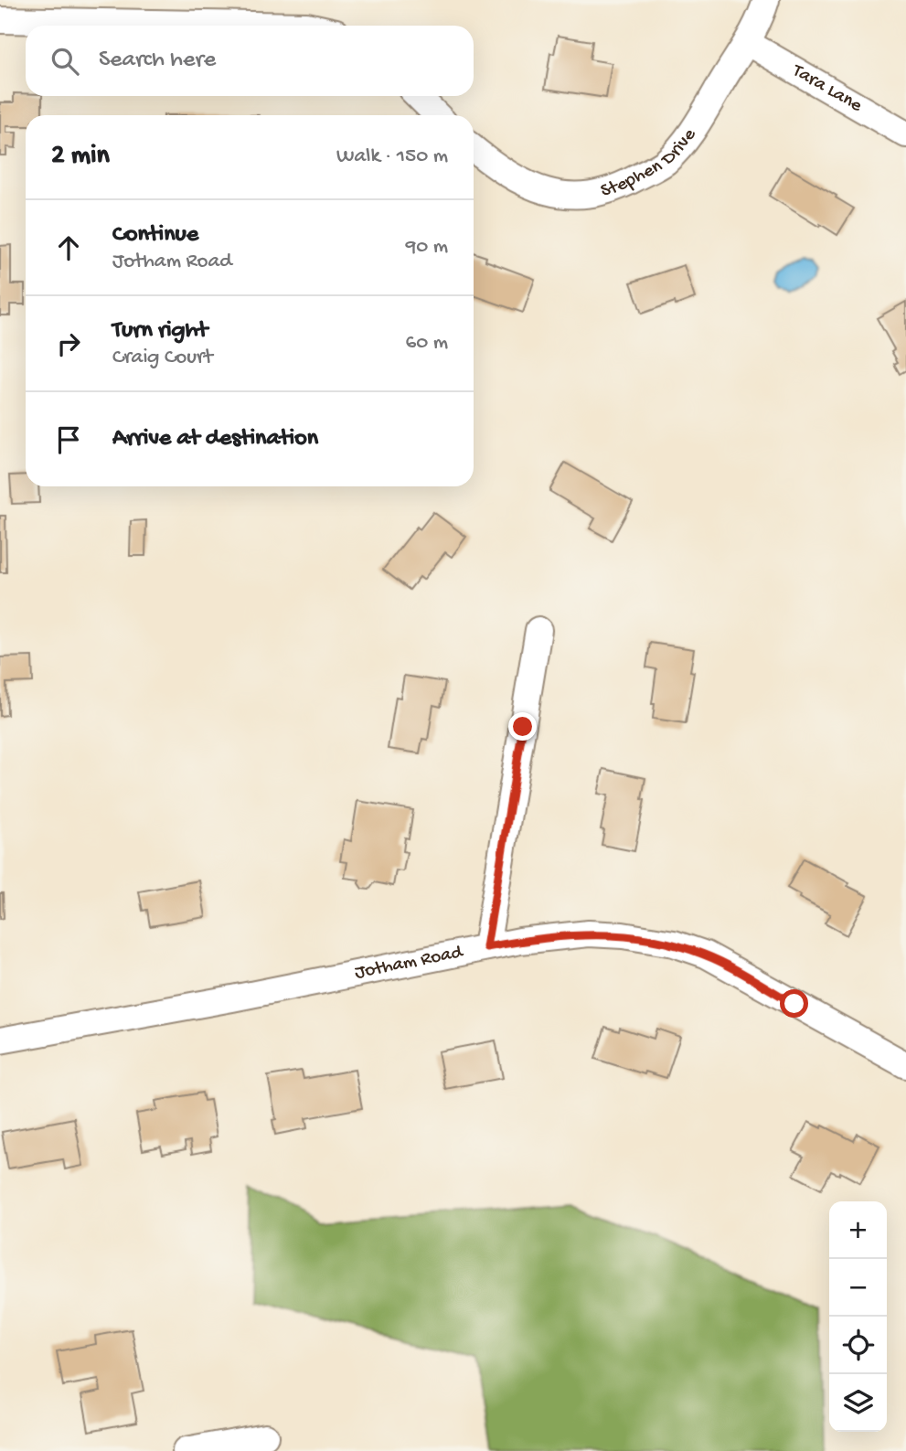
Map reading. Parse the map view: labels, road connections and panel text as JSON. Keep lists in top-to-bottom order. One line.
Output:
{"streets":{"street":["Tara Lane","Stephen Drive","Jotham Road"]},"crossings":[["Tara Lane","Stephen Drive"]],"page":{"search":"Search here","heading":["2 min","Walk · 150 m"],"list":[["Continue","Jotham Road","90 m"],["Turn right","Craig Court","60 m"],"Arrive at destination"],"map_buttons":["+","−"]}}
